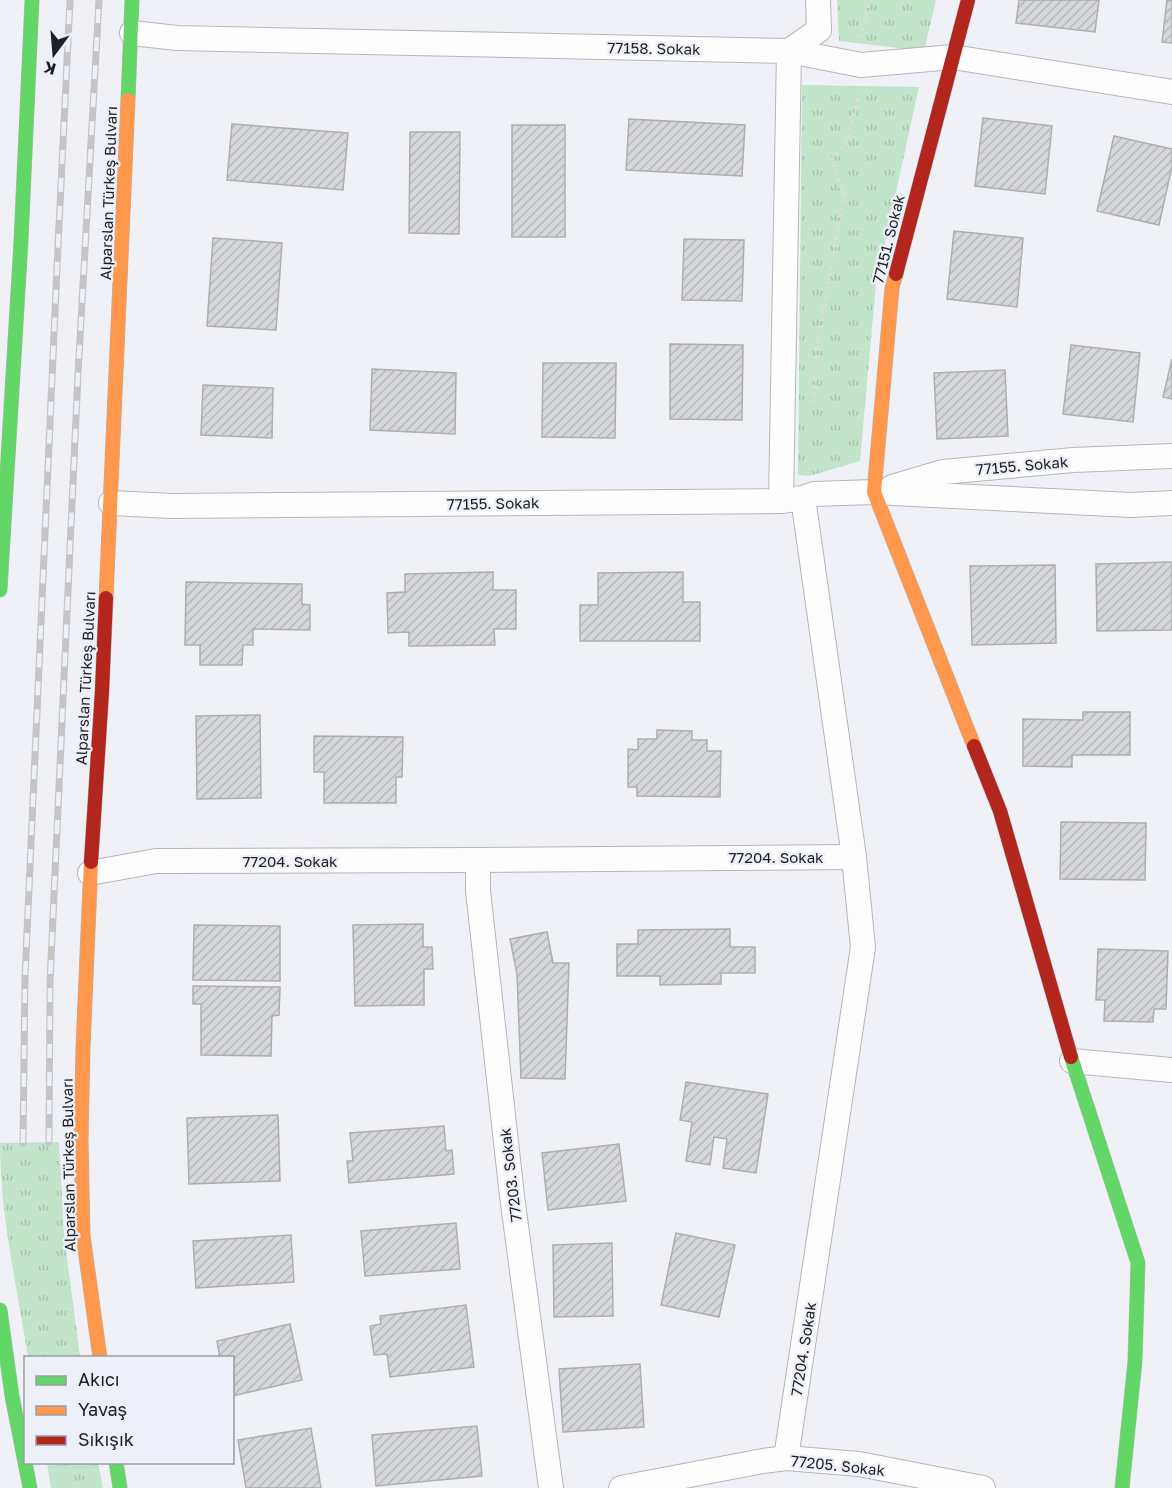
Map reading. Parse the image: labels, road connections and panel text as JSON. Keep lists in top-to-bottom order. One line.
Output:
{"streets":{"main road":["Alparslan Türkeş Bulvarı","77151. Sokak"],"street":["77158. Sokak","77155. Sokak","77204. Sokak","77203. Sokak","77205. Sokak"]},"crossings":[["77158. Sokak","Alparslan Türkeş Bulvarı"],["77158. Sokak","77151. Sokak"],["Alparslan Türkeş Bulvarı","77155. Sokak"],["Alparslan Türkeş Bulvarı","77204. Sokak"],["77151. Sokak","77155. Sokak"],["77204. Sokak","77203. Sokak"],["77204. Sokak","77205. Sokak"]],"legend":["Akıcı","Yavaş","Sıkışık"],"north":"bottom"}
